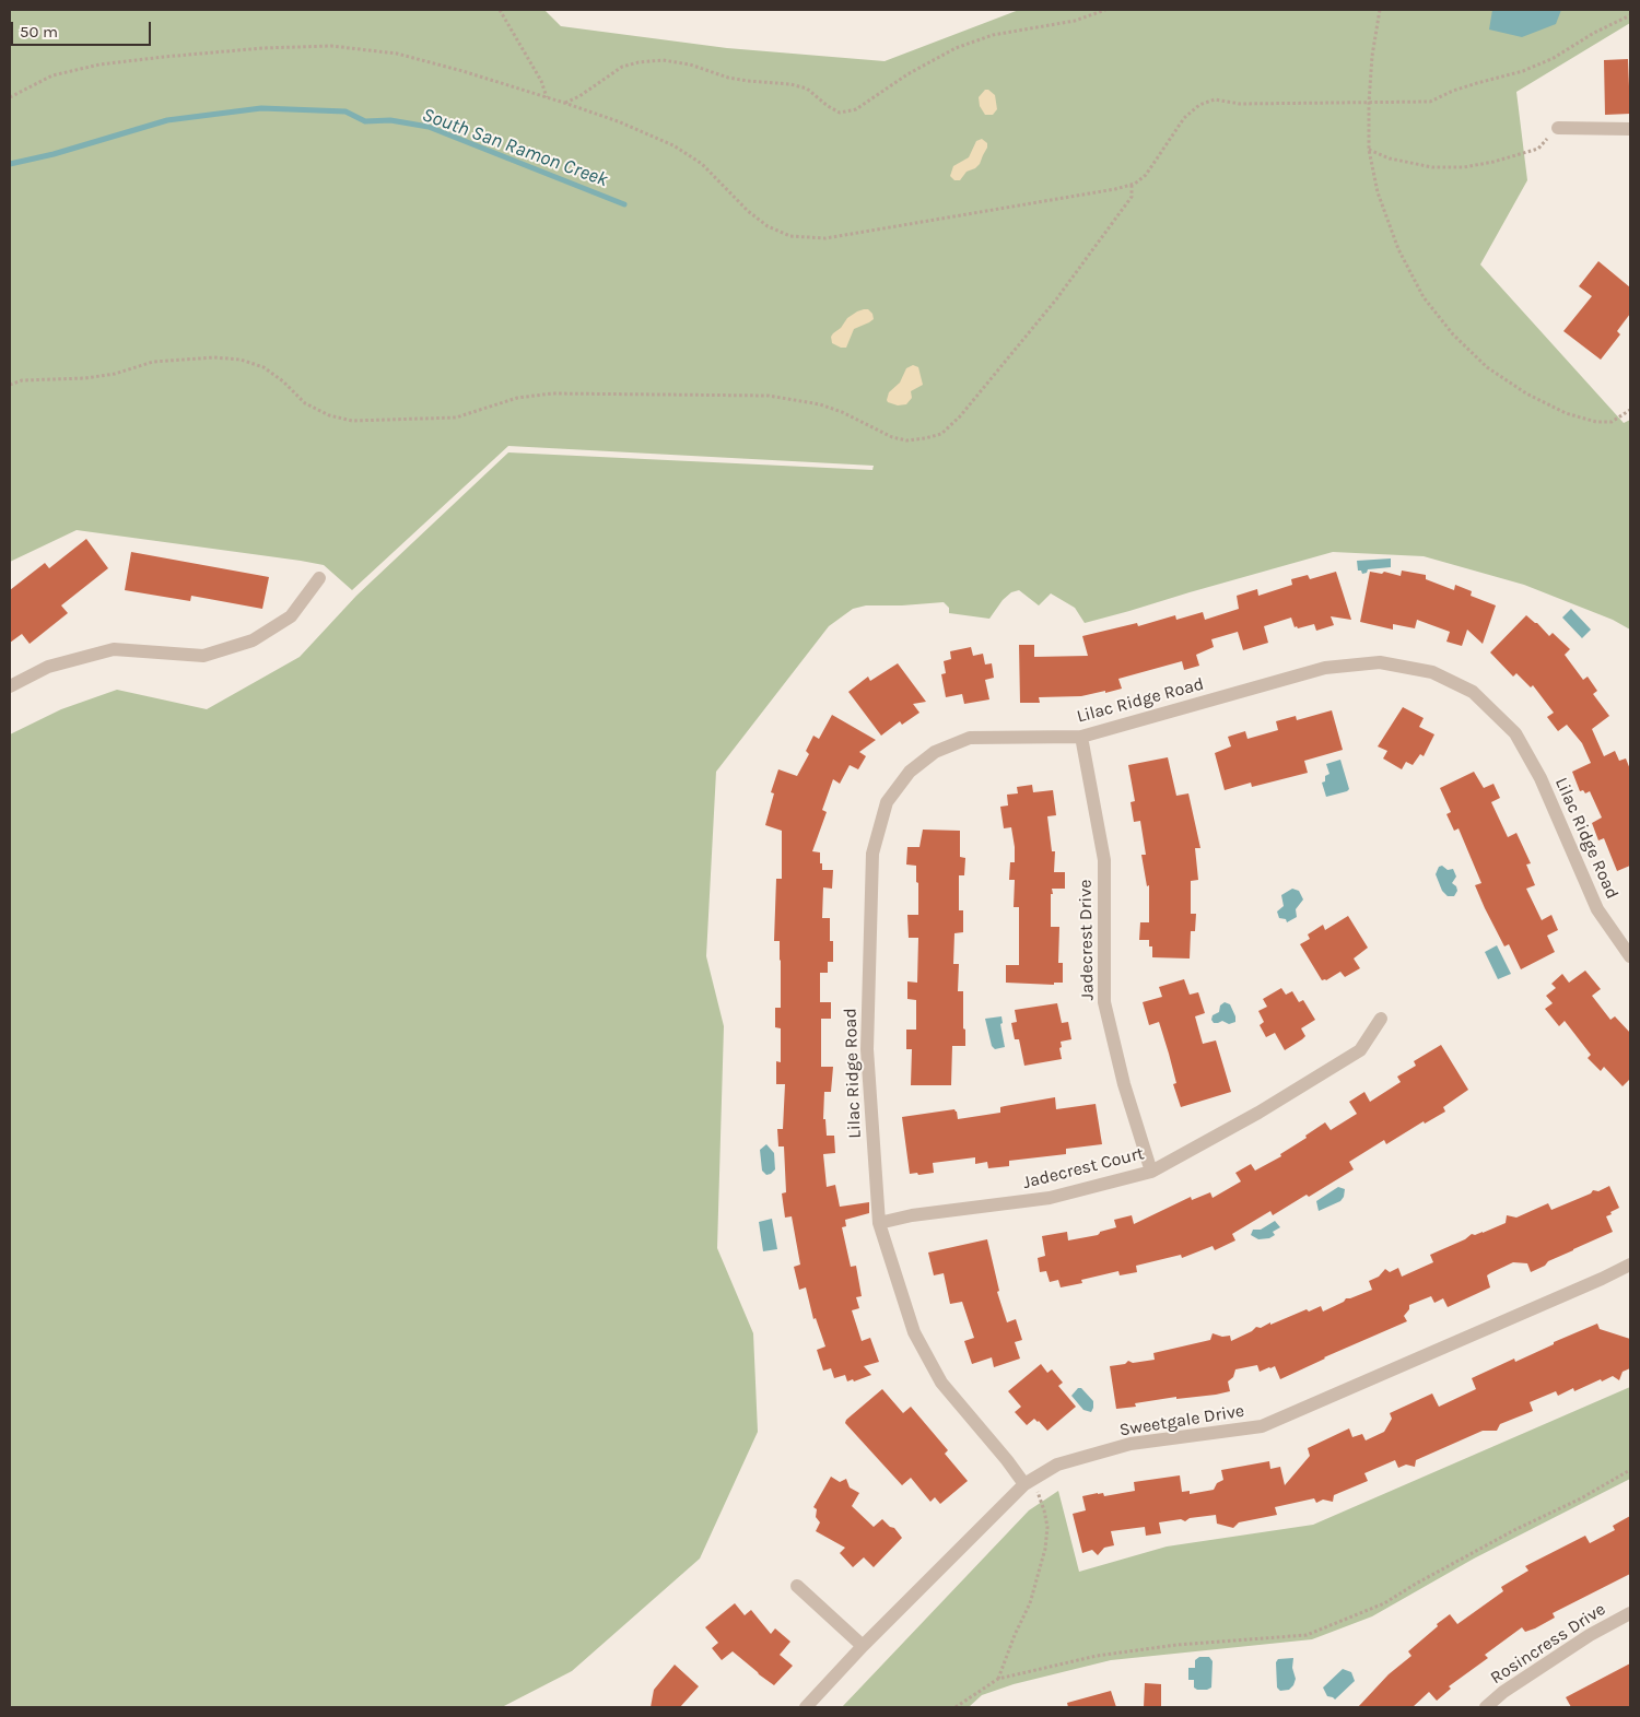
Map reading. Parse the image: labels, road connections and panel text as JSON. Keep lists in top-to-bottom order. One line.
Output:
{"streets":{"street":["Lilac Ridge Road","Jadecrest Drive","Jadecrest Court","Sweetgale Drive","Rosincress Drive"]},"crossings":[["Lilac Ridge Road","Jadecrest Drive"],["Lilac Ridge Road","Jadecrest Court"],["Lilac Ridge Road","Sweetgale Drive"],["Jadecrest Drive","Jadecrest Court"]],"water":["South San Ramon Creek"],"scale_bar":"50 m"}
